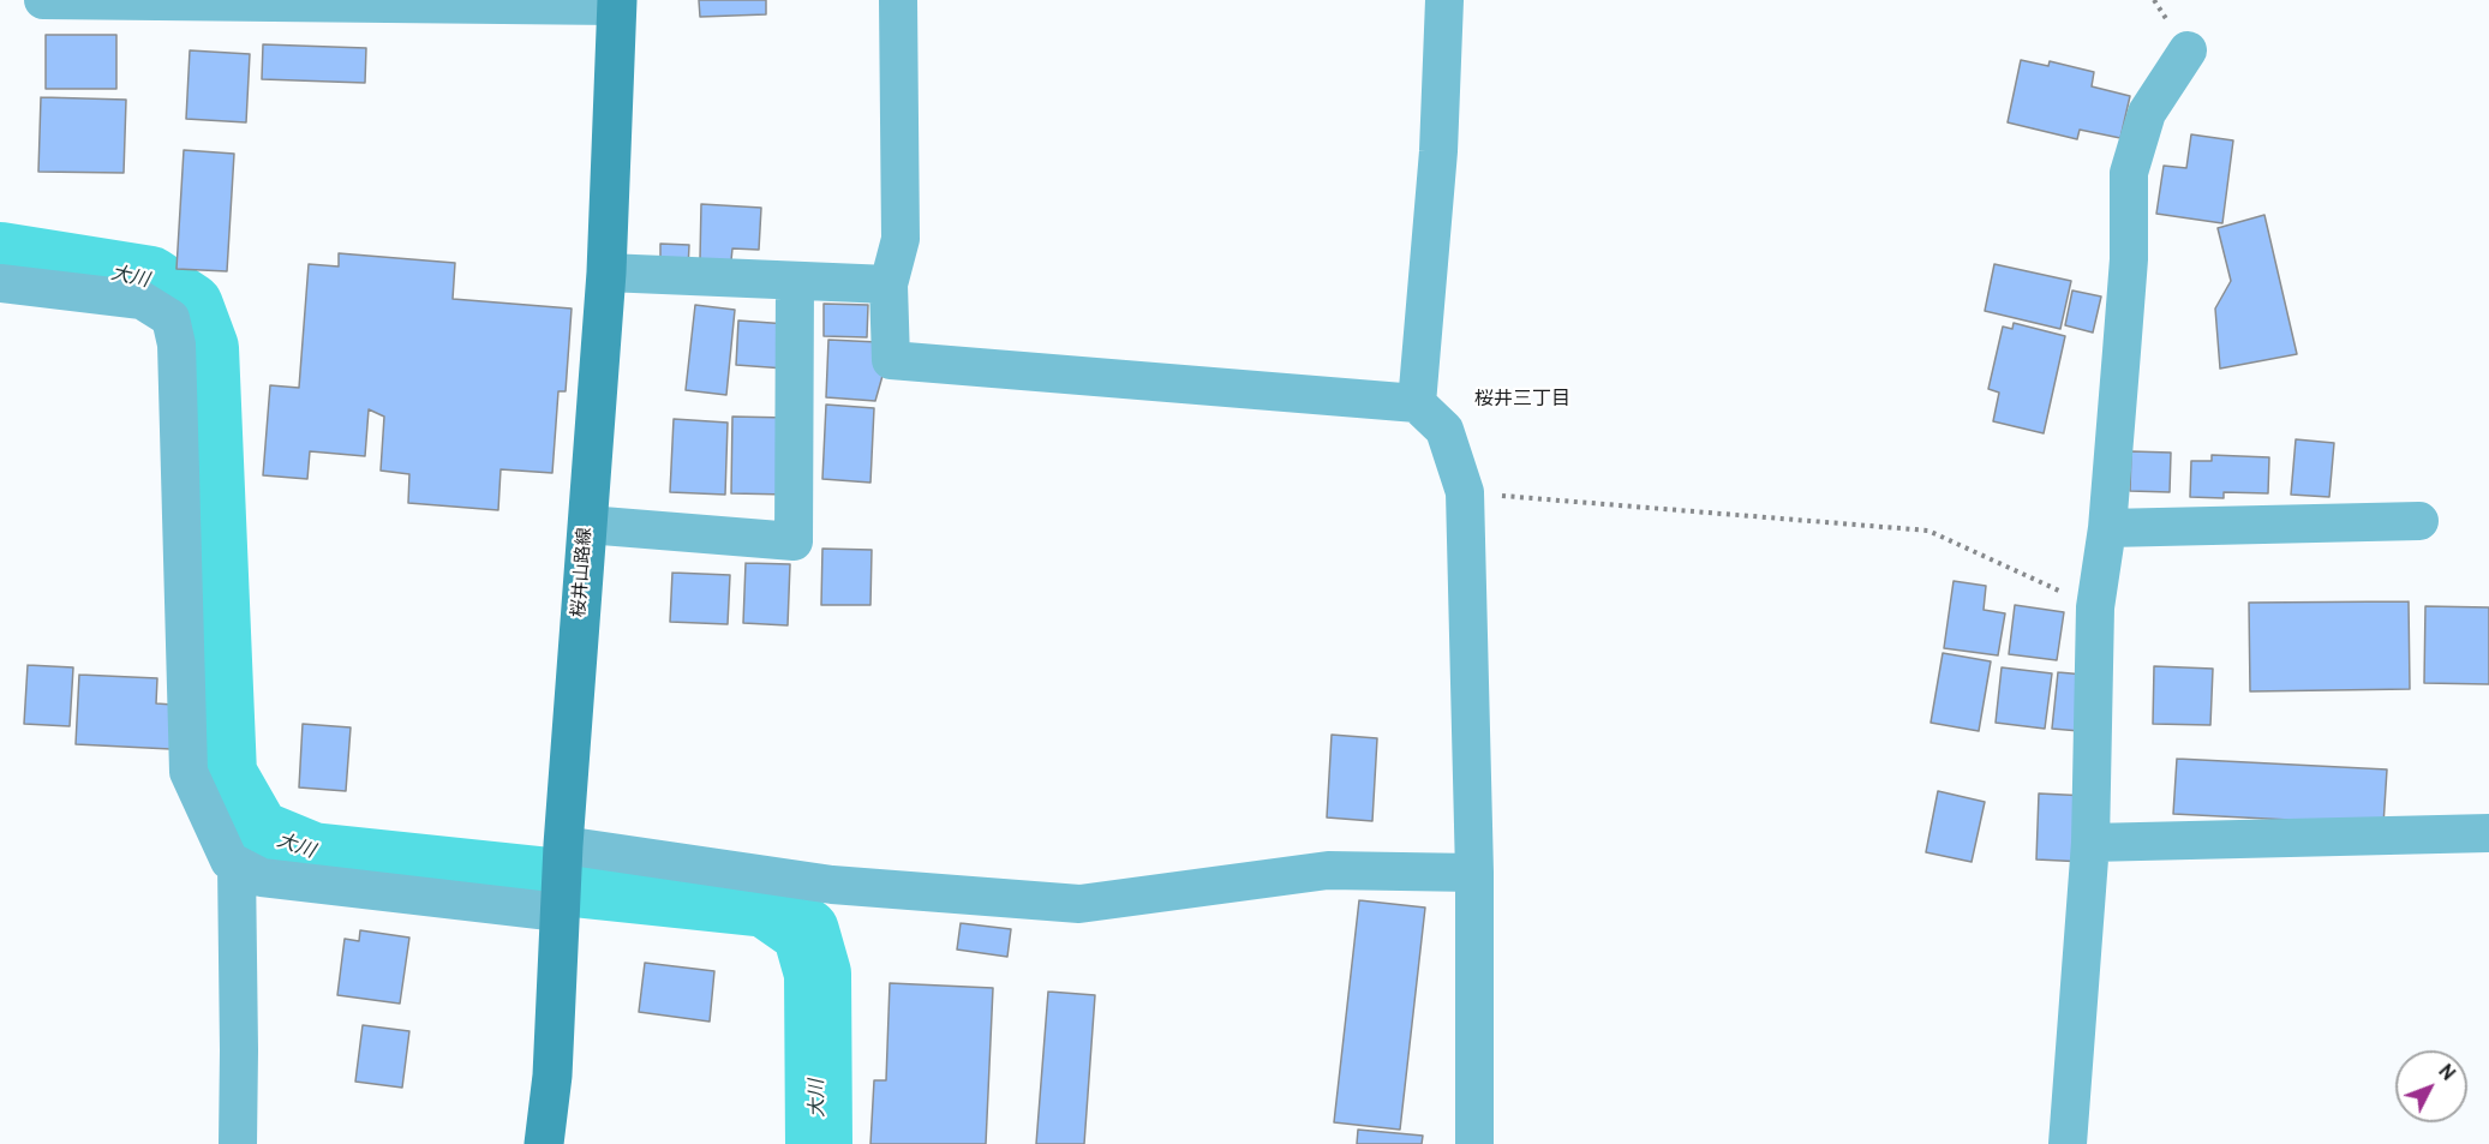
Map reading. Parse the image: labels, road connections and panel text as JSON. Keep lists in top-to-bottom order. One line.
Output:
{"streets":{"main road":["桜井山路線"]},"districts":["桜井三丁目"],"water":["大川"],"north":"top right"}
